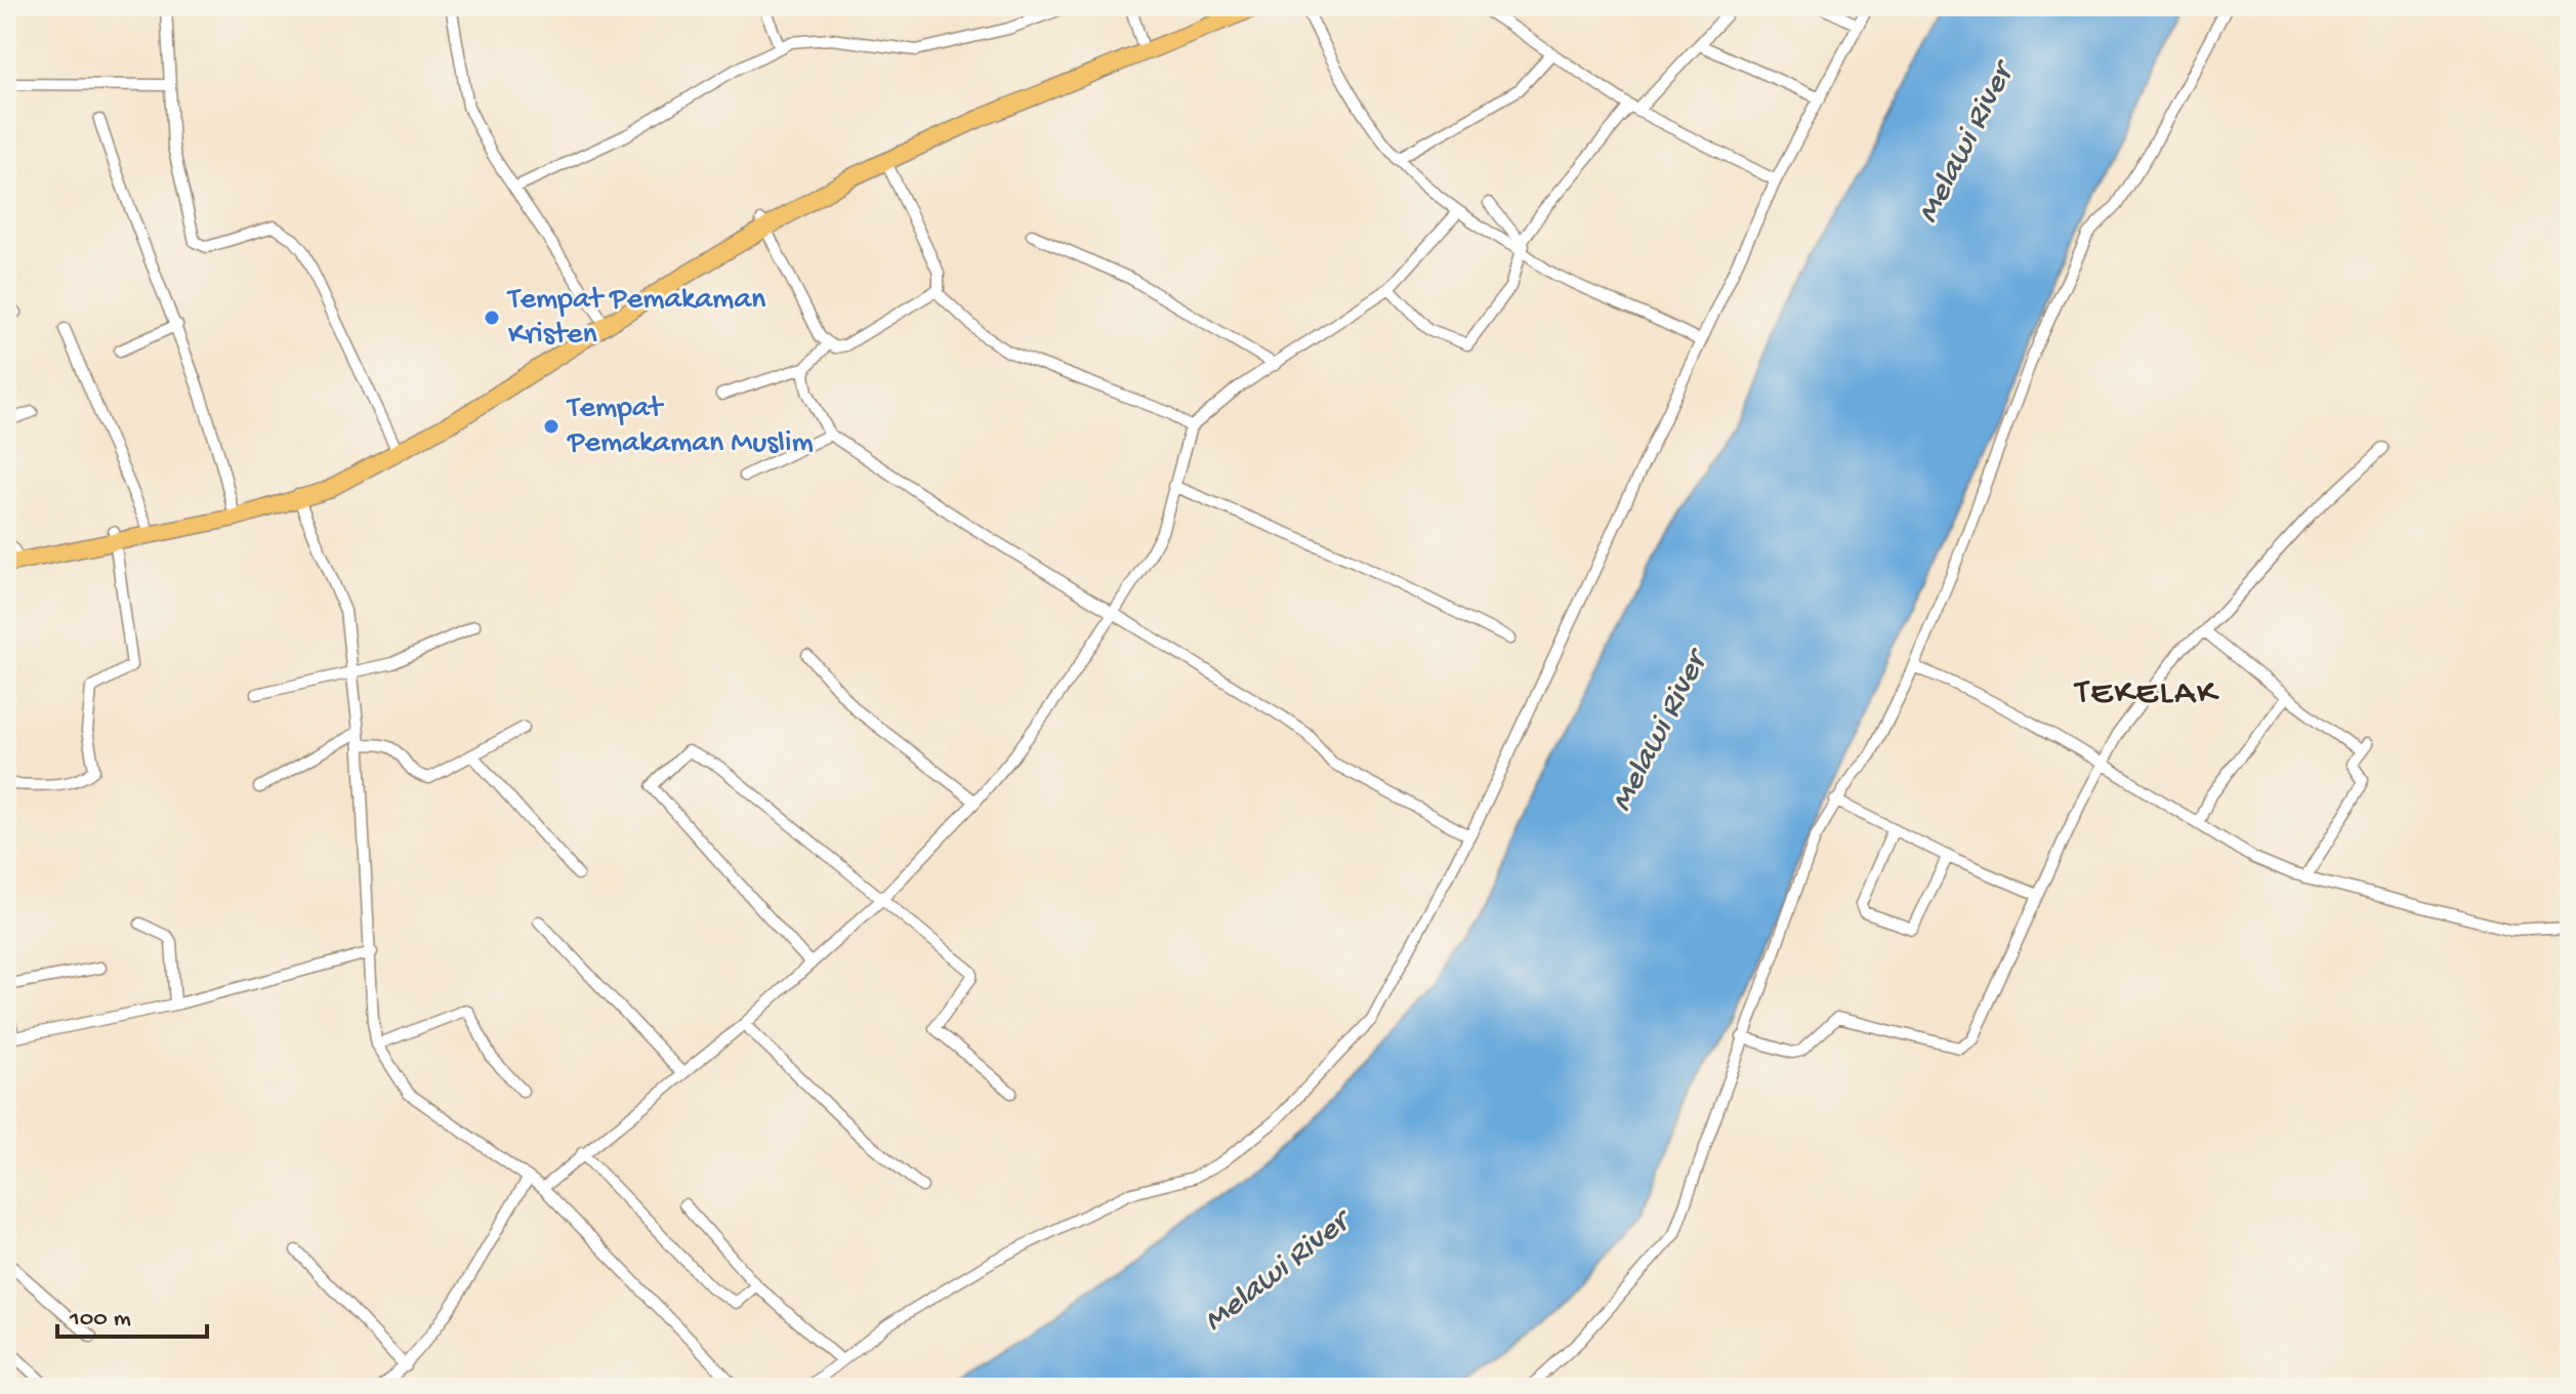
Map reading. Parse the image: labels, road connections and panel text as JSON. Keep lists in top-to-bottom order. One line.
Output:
{"districts":["TEKELAK"],"water":["Melawi River"],"places":["Tempat Pemakaman Kristen","Tempat Pemakaman Muslim"],"scale_bar":"100 m"}
